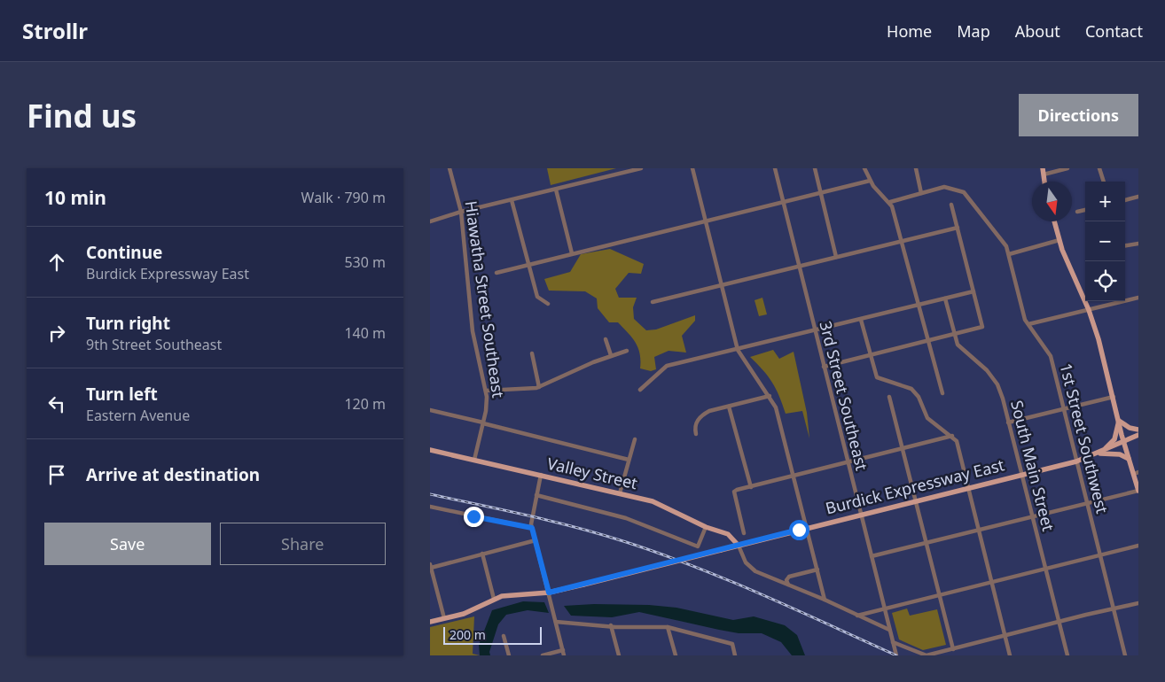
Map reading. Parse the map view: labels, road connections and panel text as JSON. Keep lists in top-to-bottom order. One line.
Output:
{"streets":{"main road":["Valley Street","Burdick Expressway East"],"street":["Hiawatha Street Southeast","3rd Street Southeast","1st Street Southwest","South Main Street"]},"crossings":[["Hiawatha Street Southeast","Valley Street"],["3rd Street Southeast","Burdick Expressway East"],["1st Street Southwest","Burdick Expressway East"],["South Main Street","Burdick Expressway East"],["Valley Street","Burdick Expressway East"]],"scale_bar":"200 m","north":"bottom","page":{"header":"Strollr","nav":["Home","Map","About","Contact"],"buttons":["Directions",["Save","Share"]],"title":"Find us","heading":["10 min","Walk · 790 m"],"map_buttons":["+","−"],"list":[["Continue","Burdick Expressway East","530 m"],["Turn right","9th Street Southeast","140 m"],["Turn left","Eastern Avenue","120 m"],"Arrive at destination"],"scale":"200 m"}}
